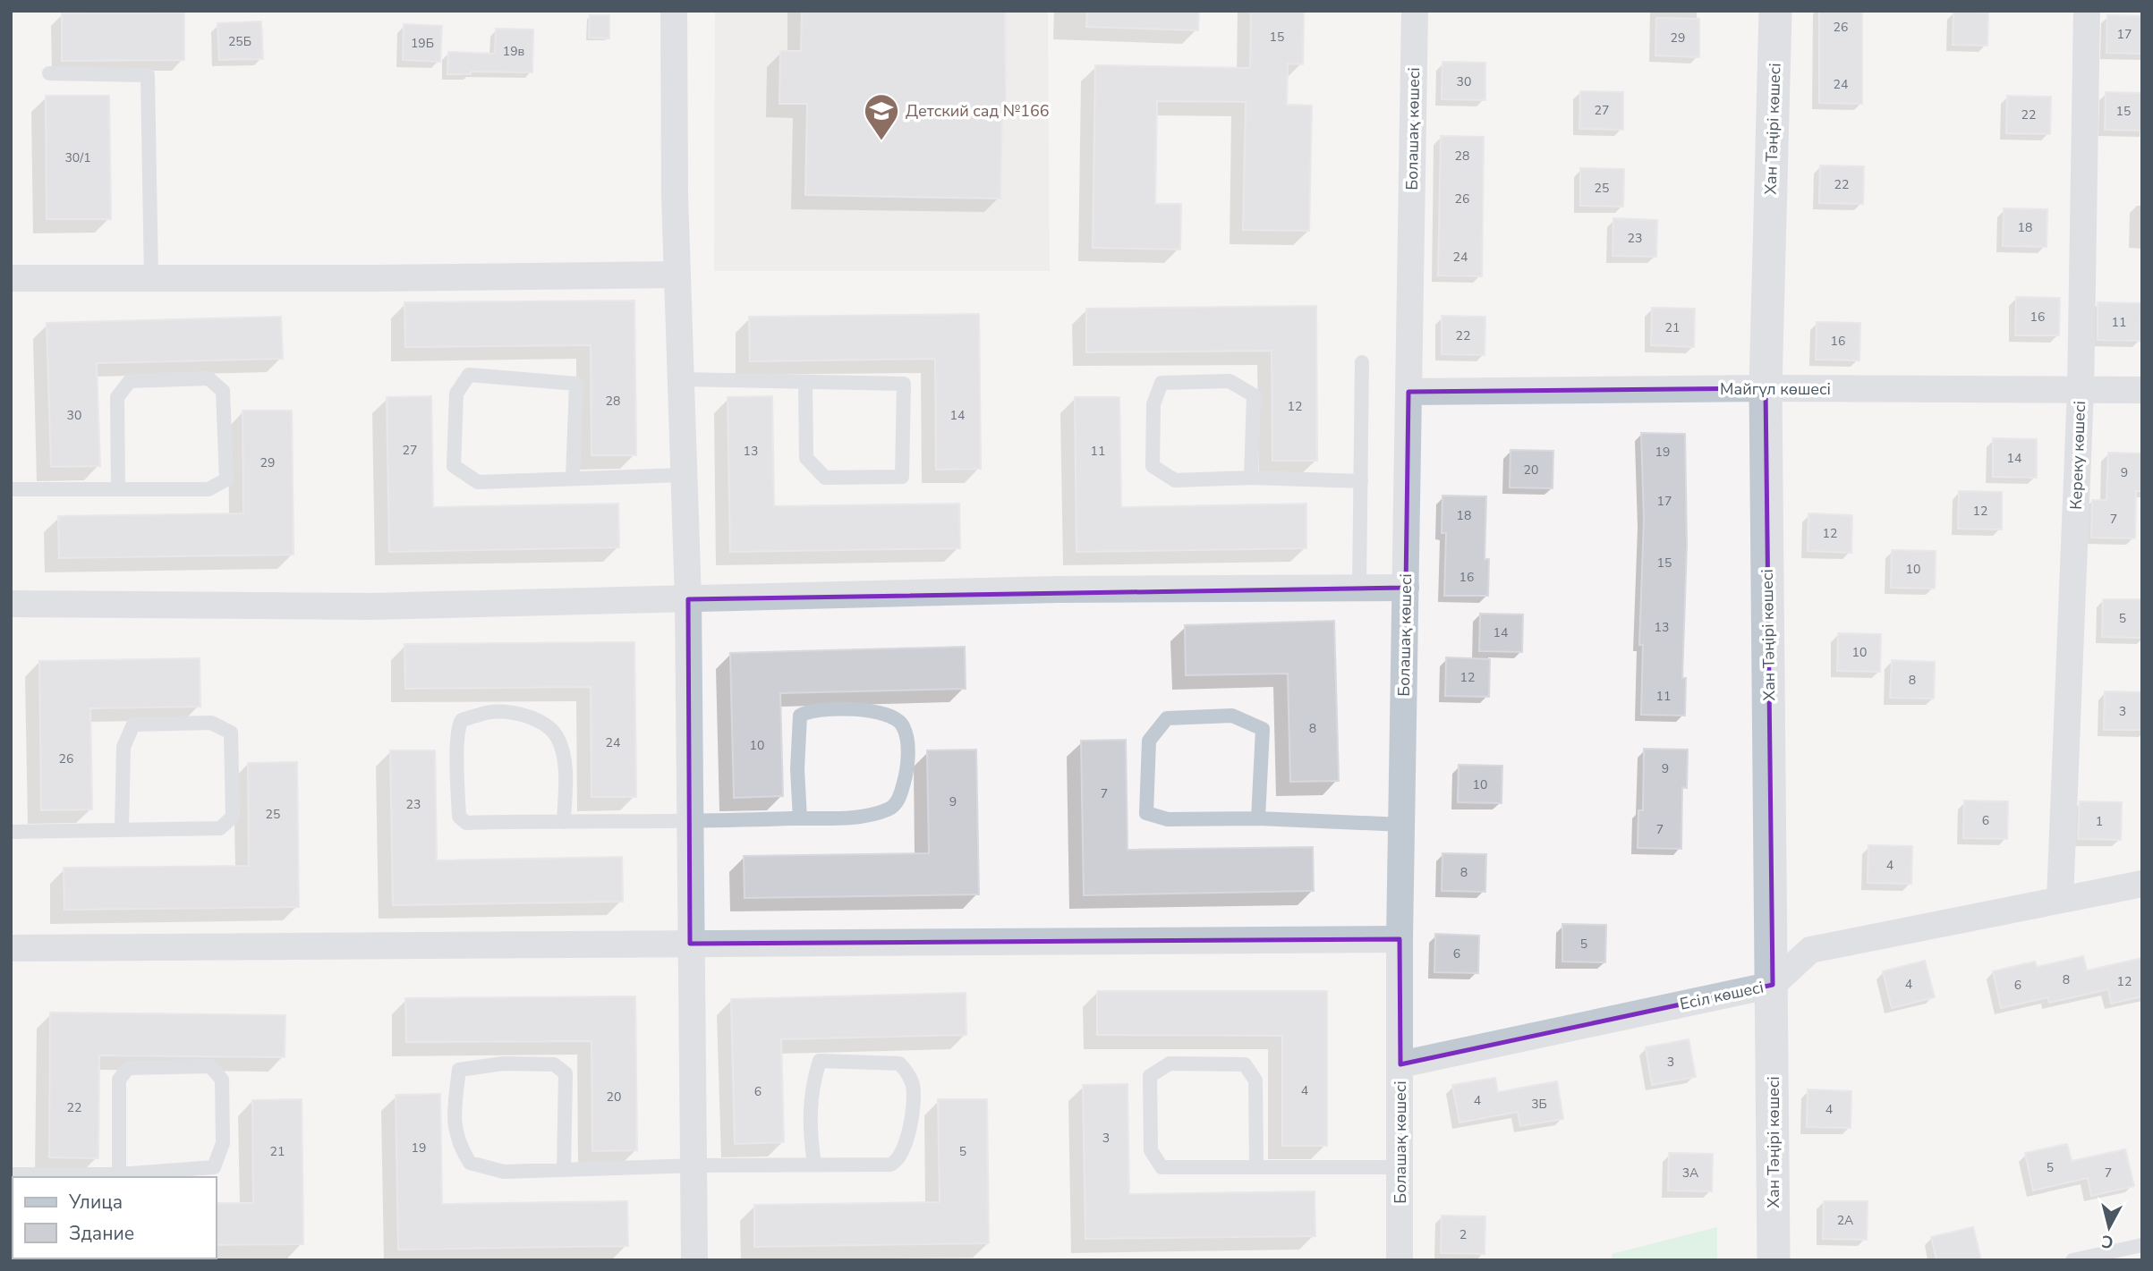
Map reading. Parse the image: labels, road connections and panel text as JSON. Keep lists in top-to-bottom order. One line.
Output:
{"streets":{"street":["Болашақ көшесі","Хан Тәңірі көшесі","Майгүл көшесі","Кереку көшесі","Есіл көшесі"]},"crossings":[["Болашақ көшесі","Майгүл көшесі"],["Болашақ көшесі","Есіл көшесі"],["Хан Тәңірі көшесі","Майгүл көшесі"],["Хан Тәңірі көшесі","Есіл көшесі"],["Майгүл көшесі","Кереку көшесі"],["Кереку көшесі","Есіл көшесі"]],"places":{"school or university":["Детский сад №166"]},"house_numbers":["26","17","15","29","25Б","19Б","19в","30","24","27","15","22","28","30/1","22","25","26","18","23","24","16","11","21","22","16","28","12","30","14","27","13","11","19","14","29","20","9","17","12","18","7","12","15","10","16","5","13","14","10","12","8","11","3","8","24","10","26","9","10","7","9","23","25","6","1","7","4","8","5","6","8","12","4","6","3","4","6","20","4","3Б","22","4","3","19","21","5","5","3А","7","2А","2"],"legend":["Улица","Здание"],"north":"bottom"}
